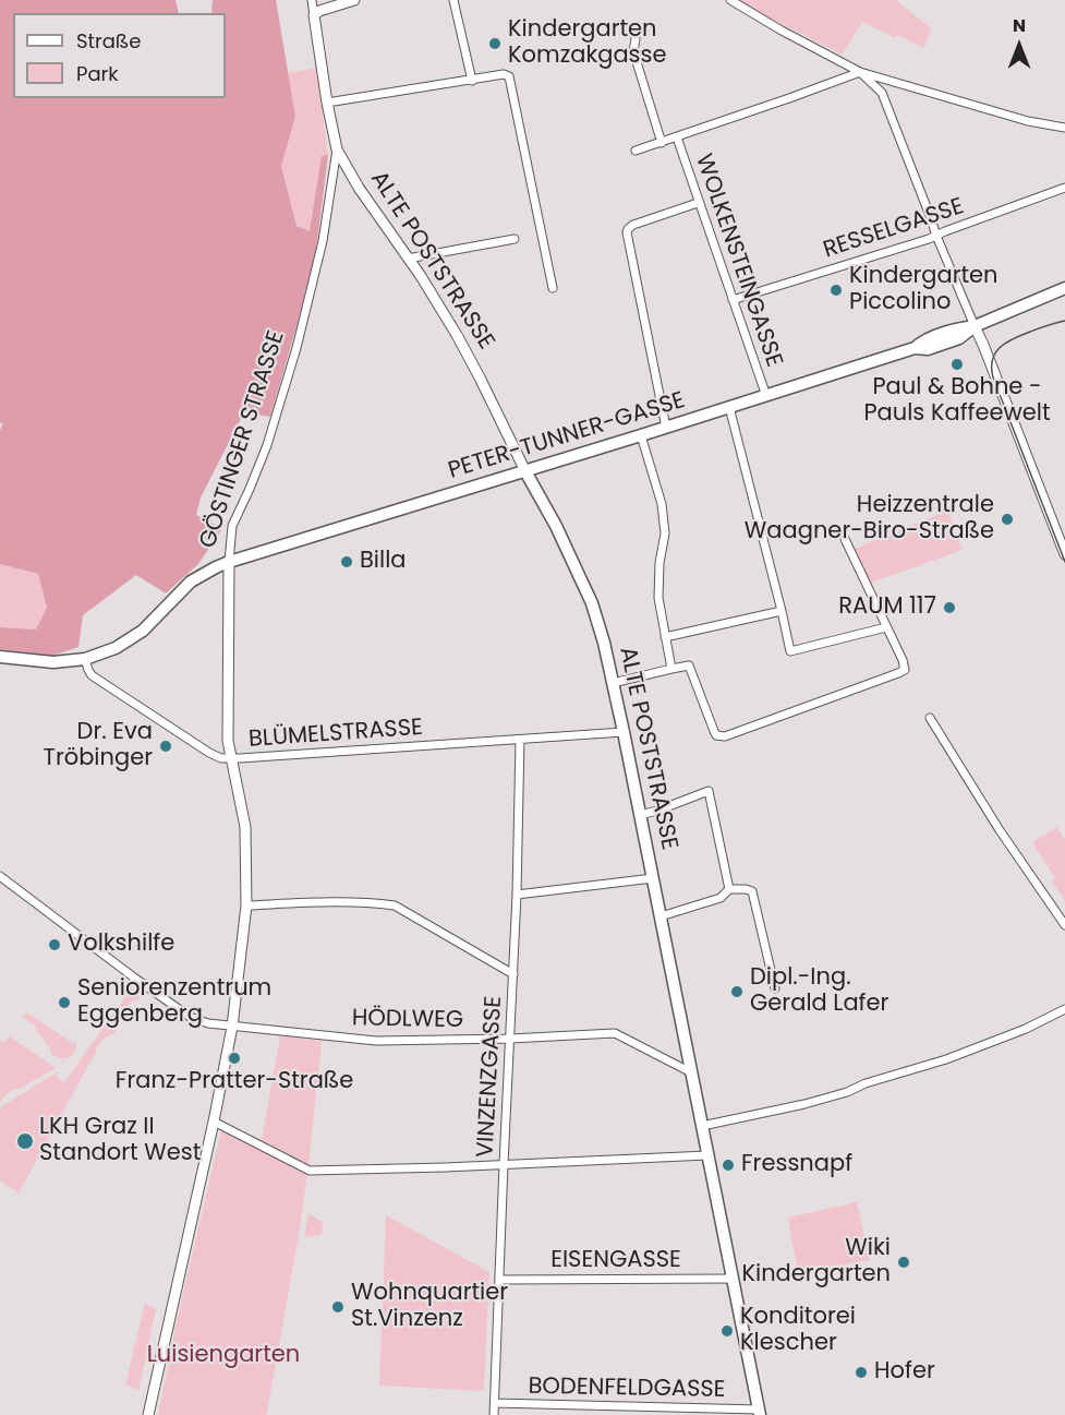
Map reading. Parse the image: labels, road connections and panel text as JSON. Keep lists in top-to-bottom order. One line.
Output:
{"streets":{"main road":["ALTE POSTSTRASSE","PETER-TUNNER-GASSE","GÖSTINGER STRASSE"],"street":["RESSELGASSE","WOLKENSTEINGASSE","BLÜMELSTRASSE","HÖDLWEG","VINZENZGASSE","EISENGASSE","BODENFELDGASSE"]},"crossings":[["RESSELGASSE","WOLKENSTEINGASSE"],["ALTE POSTSTRASSE","PETER-TUNNER-GASSE"],["ALTE POSTSTRASSE","GÖSTINGER STRASSE"],["ALTE POSTSTRASSE","BLÜMELSTRASSE"],["ALTE POSTSTRASSE","HÖDLWEG"],["ALTE POSTSTRASSE","EISENGASSE"],["ALTE POSTSTRASSE","BODENFELDGASSE"],["WOLKENSTEINGASSE","PETER-TUNNER-GASSE"],["PETER-TUNNER-GASSE","GÖSTINGER STRASSE"],["GÖSTINGER STRASSE","BLÜMELSTRASSE"],["BLÜMELSTRASSE","VINZENZGASSE"],["HÖDLWEG","VINZENZGASSE"],["VINZENZGASSE","EISENGASSE"],["VINZENZGASSE","BODENFELDGASSE"]],"parks":["Luisiengarten"],"places":["Kindergarten Komzakgasse","Kindergarten Piccolino","Paul & Bohne - Pauls Kaffeewelt","Heizzentrale Waagner-Biro-Straße","Billa","RAUM 117","Dr. Eva Tröbinger","Volkshilfe","Dipl.-Ing. Gerald Lafer","Seniorenzentrum Eggenberg","Franz-Pratter-Straße","LKH Graz II Standort West","Fressnapf","Wiki Kindergarten","Wohnquartier St.Vinzenz","Konditorei Klescher","Hofer"],"legend":["Straße","Park"],"north":"top"}
